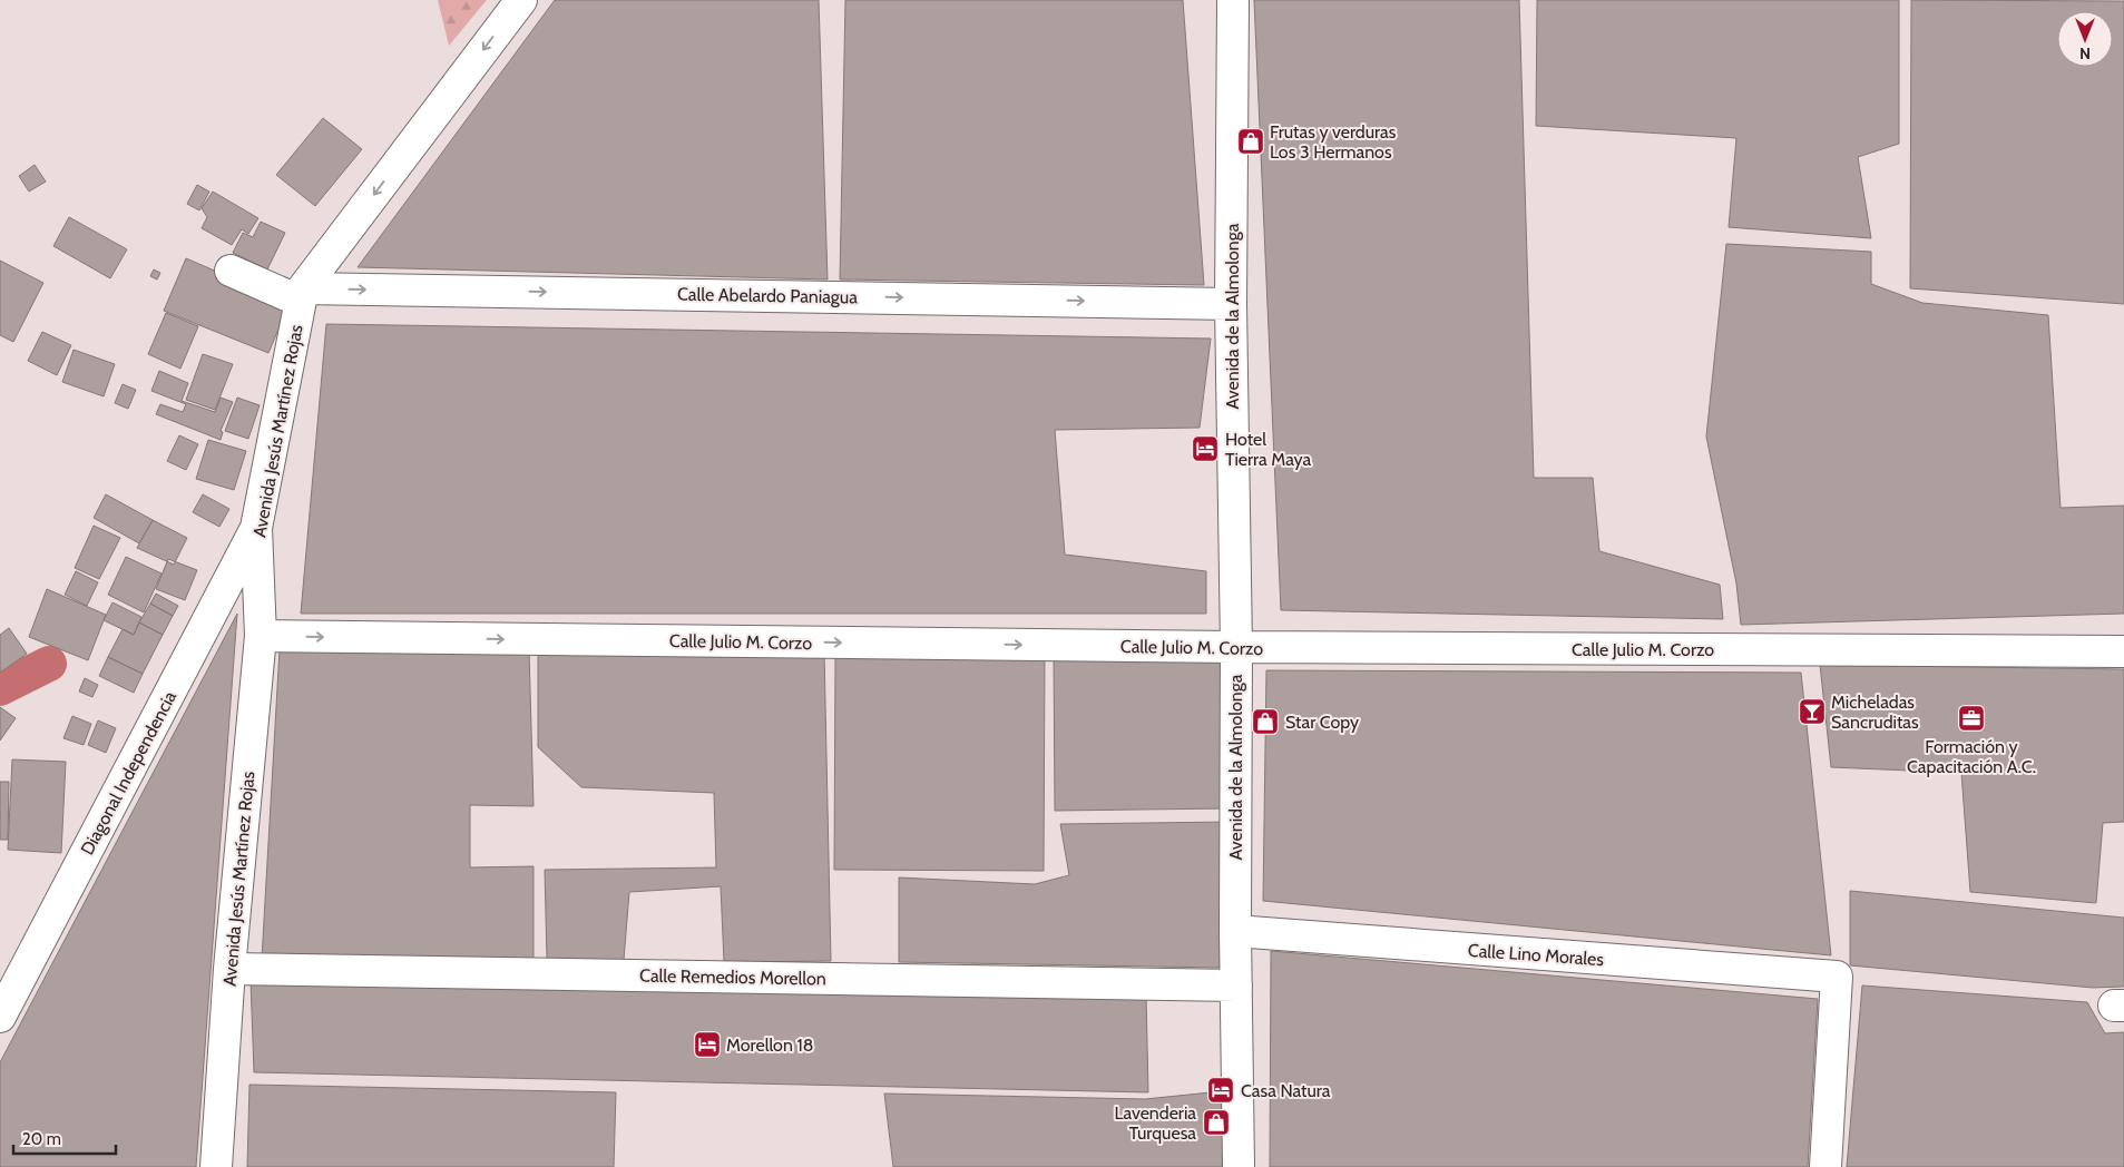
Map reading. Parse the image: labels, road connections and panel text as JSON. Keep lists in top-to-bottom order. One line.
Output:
{"streets":{"street":["Calle Abelardo Paniagua","Avenida de la Almolonga","Avenida Jesús Martínez Rojas","Calle Julio M. Corzo","Diagonal Independencia","Calle Lino Morales","Calle Remedios Morellon"]},"crossings":[["Calle Abelardo Paniagua","Avenida de la Almolonga"],["Calle Abelardo Paniagua","Avenida Jesús Martínez Rojas"],["Avenida de la Almolonga","Calle Julio M. Corzo"],["Avenida de la Almolonga","Calle Lino Morales"],["Avenida de la Almolonga","Calle Remedios Morellon"],["Avenida Jesús Martínez Rojas","Calle Julio M. Corzo"],["Avenida Jesús Martínez Rojas","Diagonal Independencia"],["Avenida Jesús Martínez Rojas","Calle Remedios Morellon"]],"one_way":["Calle Abelardo Paniagua","Calle Julio M. Corzo"],"places":{"shop":["Frutas y verduras Los 3 Hermanos","Star Copy","Lavenderia Turquesa"],"hotel":["Hotel Tierra Maya","Morellon 18","Casa Natura"],"bar":["Micheladas Sancruditas"],"office":["Formación y Capacitación A.C."]},"scale_bar":"20 m","north":"bottom"}
